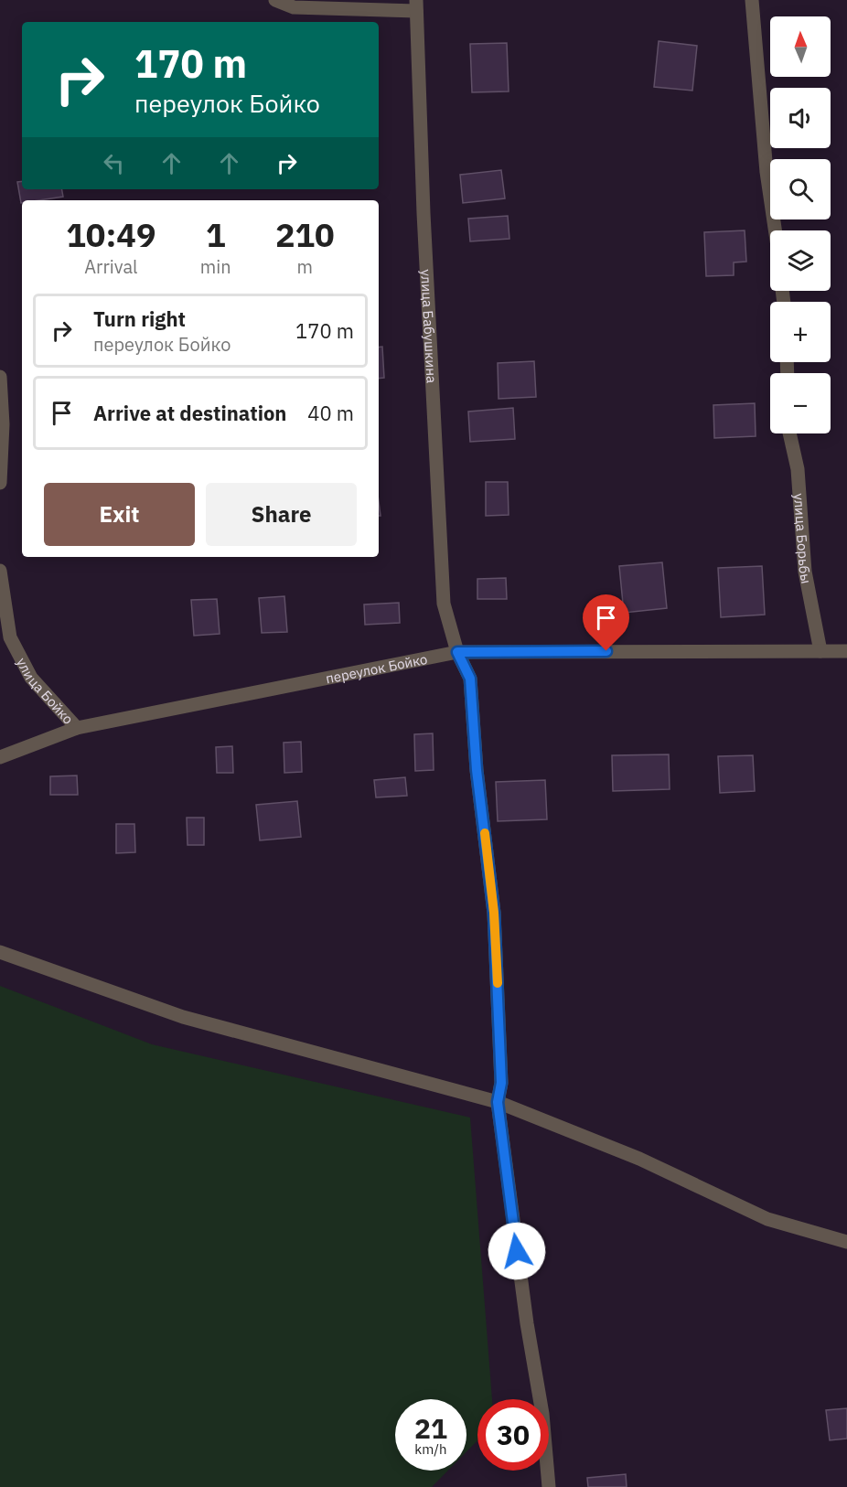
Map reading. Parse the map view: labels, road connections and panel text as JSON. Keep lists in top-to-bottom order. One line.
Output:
{"streets":{"street":["улица Бабушкина","улица Борьбы","переулок Бойко","улица Бойко"]},"crossings":[["улица Бабушкина","переулок Бойко"],["улица Борьбы","переулок Бойко"],["переулок Бойко","улица Бойко"]],"north":"top","page":{"map_buttons":["+","−"],"turn":["170 m","переулок Бойко"],"eta":["10:49","Arrival","1","min","210","m"],"list":[{"name":"Turn right","note":"переулок Бойко","value":"170 m"},{"name":"Arrive at destination","value":"40 m"}],"buttons":["Exit","Share"],"speed":"21 km/h","limit":"30"}}
